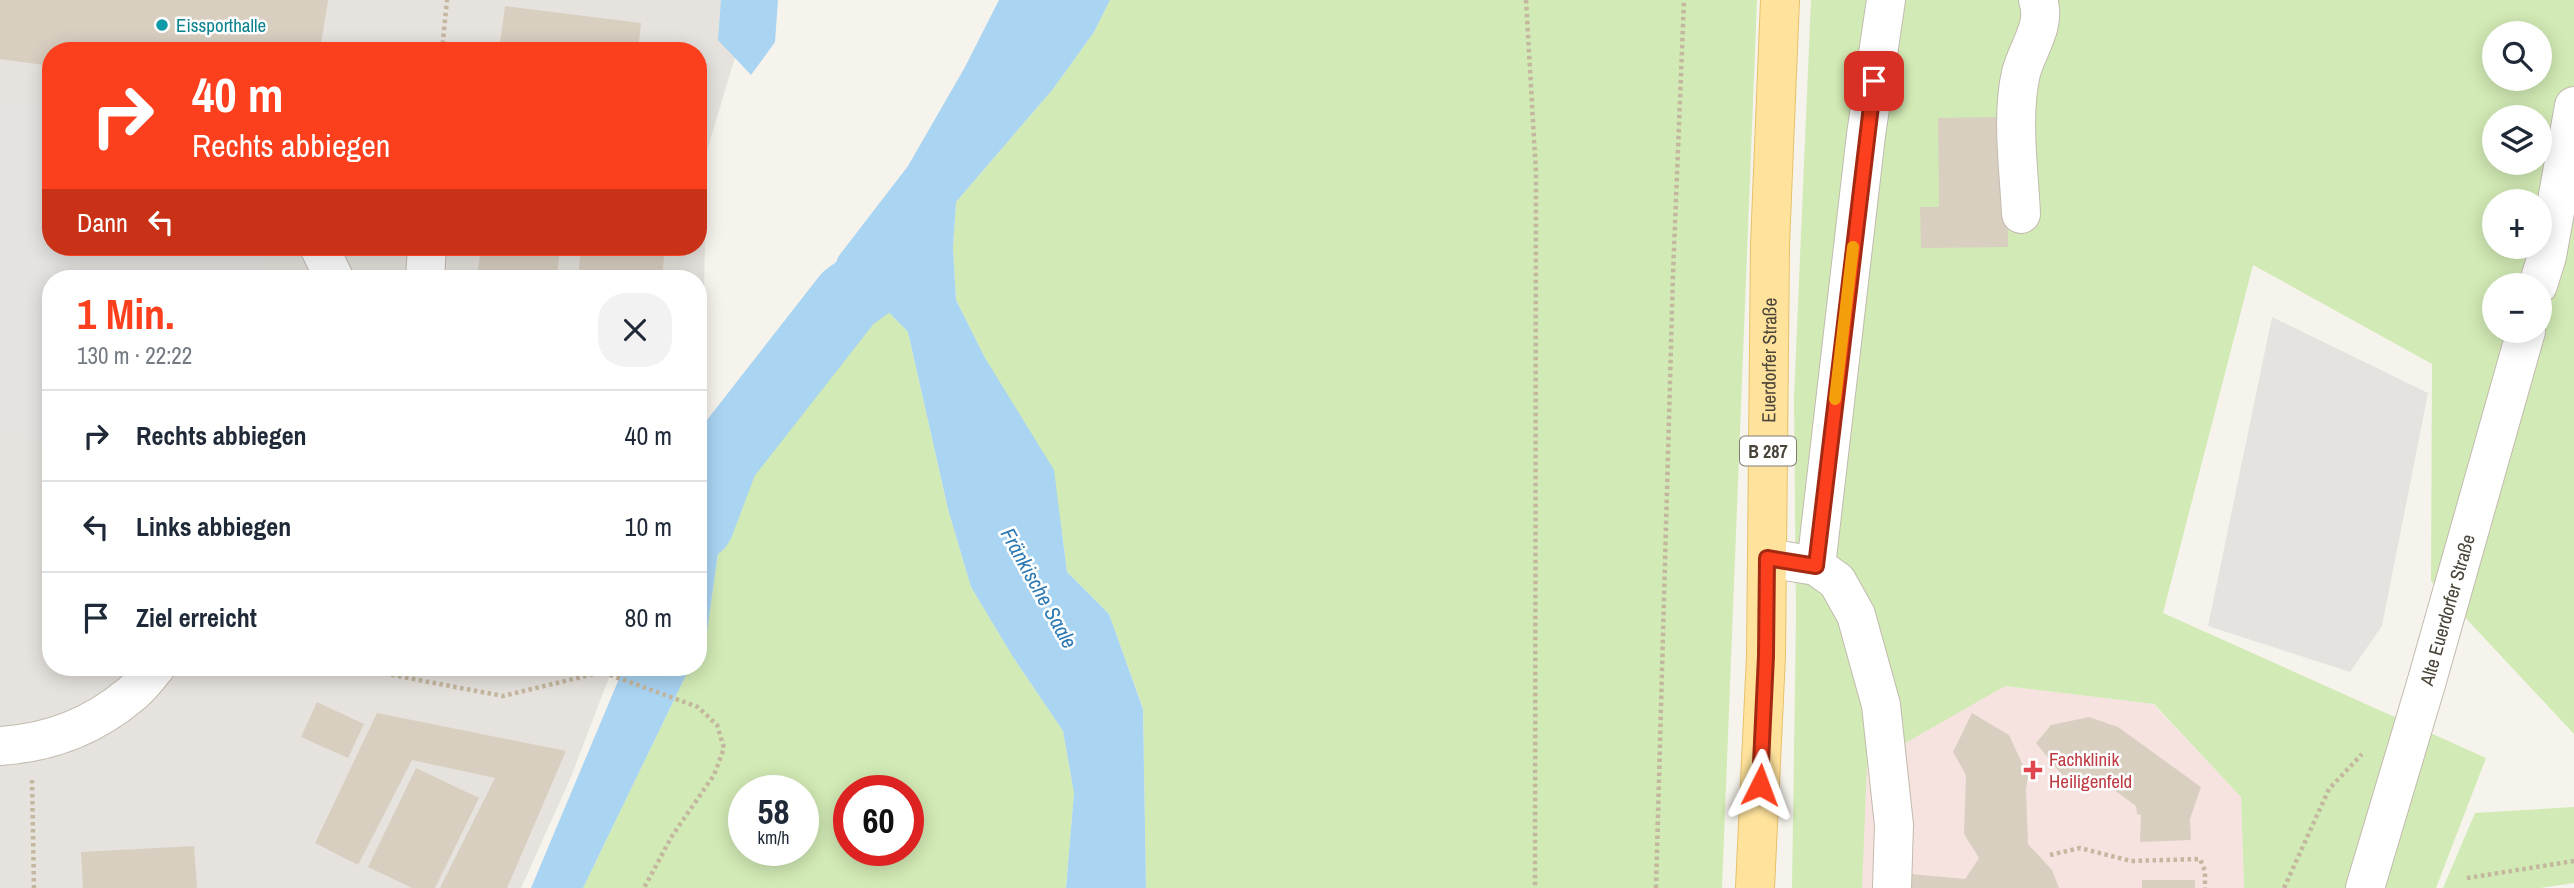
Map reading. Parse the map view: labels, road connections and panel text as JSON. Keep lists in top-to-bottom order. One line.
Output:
{"streets":{"main road":["Euerdorfer Straße","B 287"],"street":["Alte Euerdorfer Straße"]},"water":["Fränkische Saale"],"places":{"other":["Eissporthalle"],"health":["Fachklinik Heiligenfeld"]},"page":{"map_buttons":["+","−"],"turn":["40 m","Rechts abbiegen"],"then":"Dann","heading":["1 Min.","130 m · 22:22"],"list":[{"name":"Rechts abbiegen","value":"40 m"},{"name":"Links abbiegen","value":"10 m"},{"name":"Ziel erreicht","value":"80 m"}],"speed":"58 km/h","limit":"60"}}
